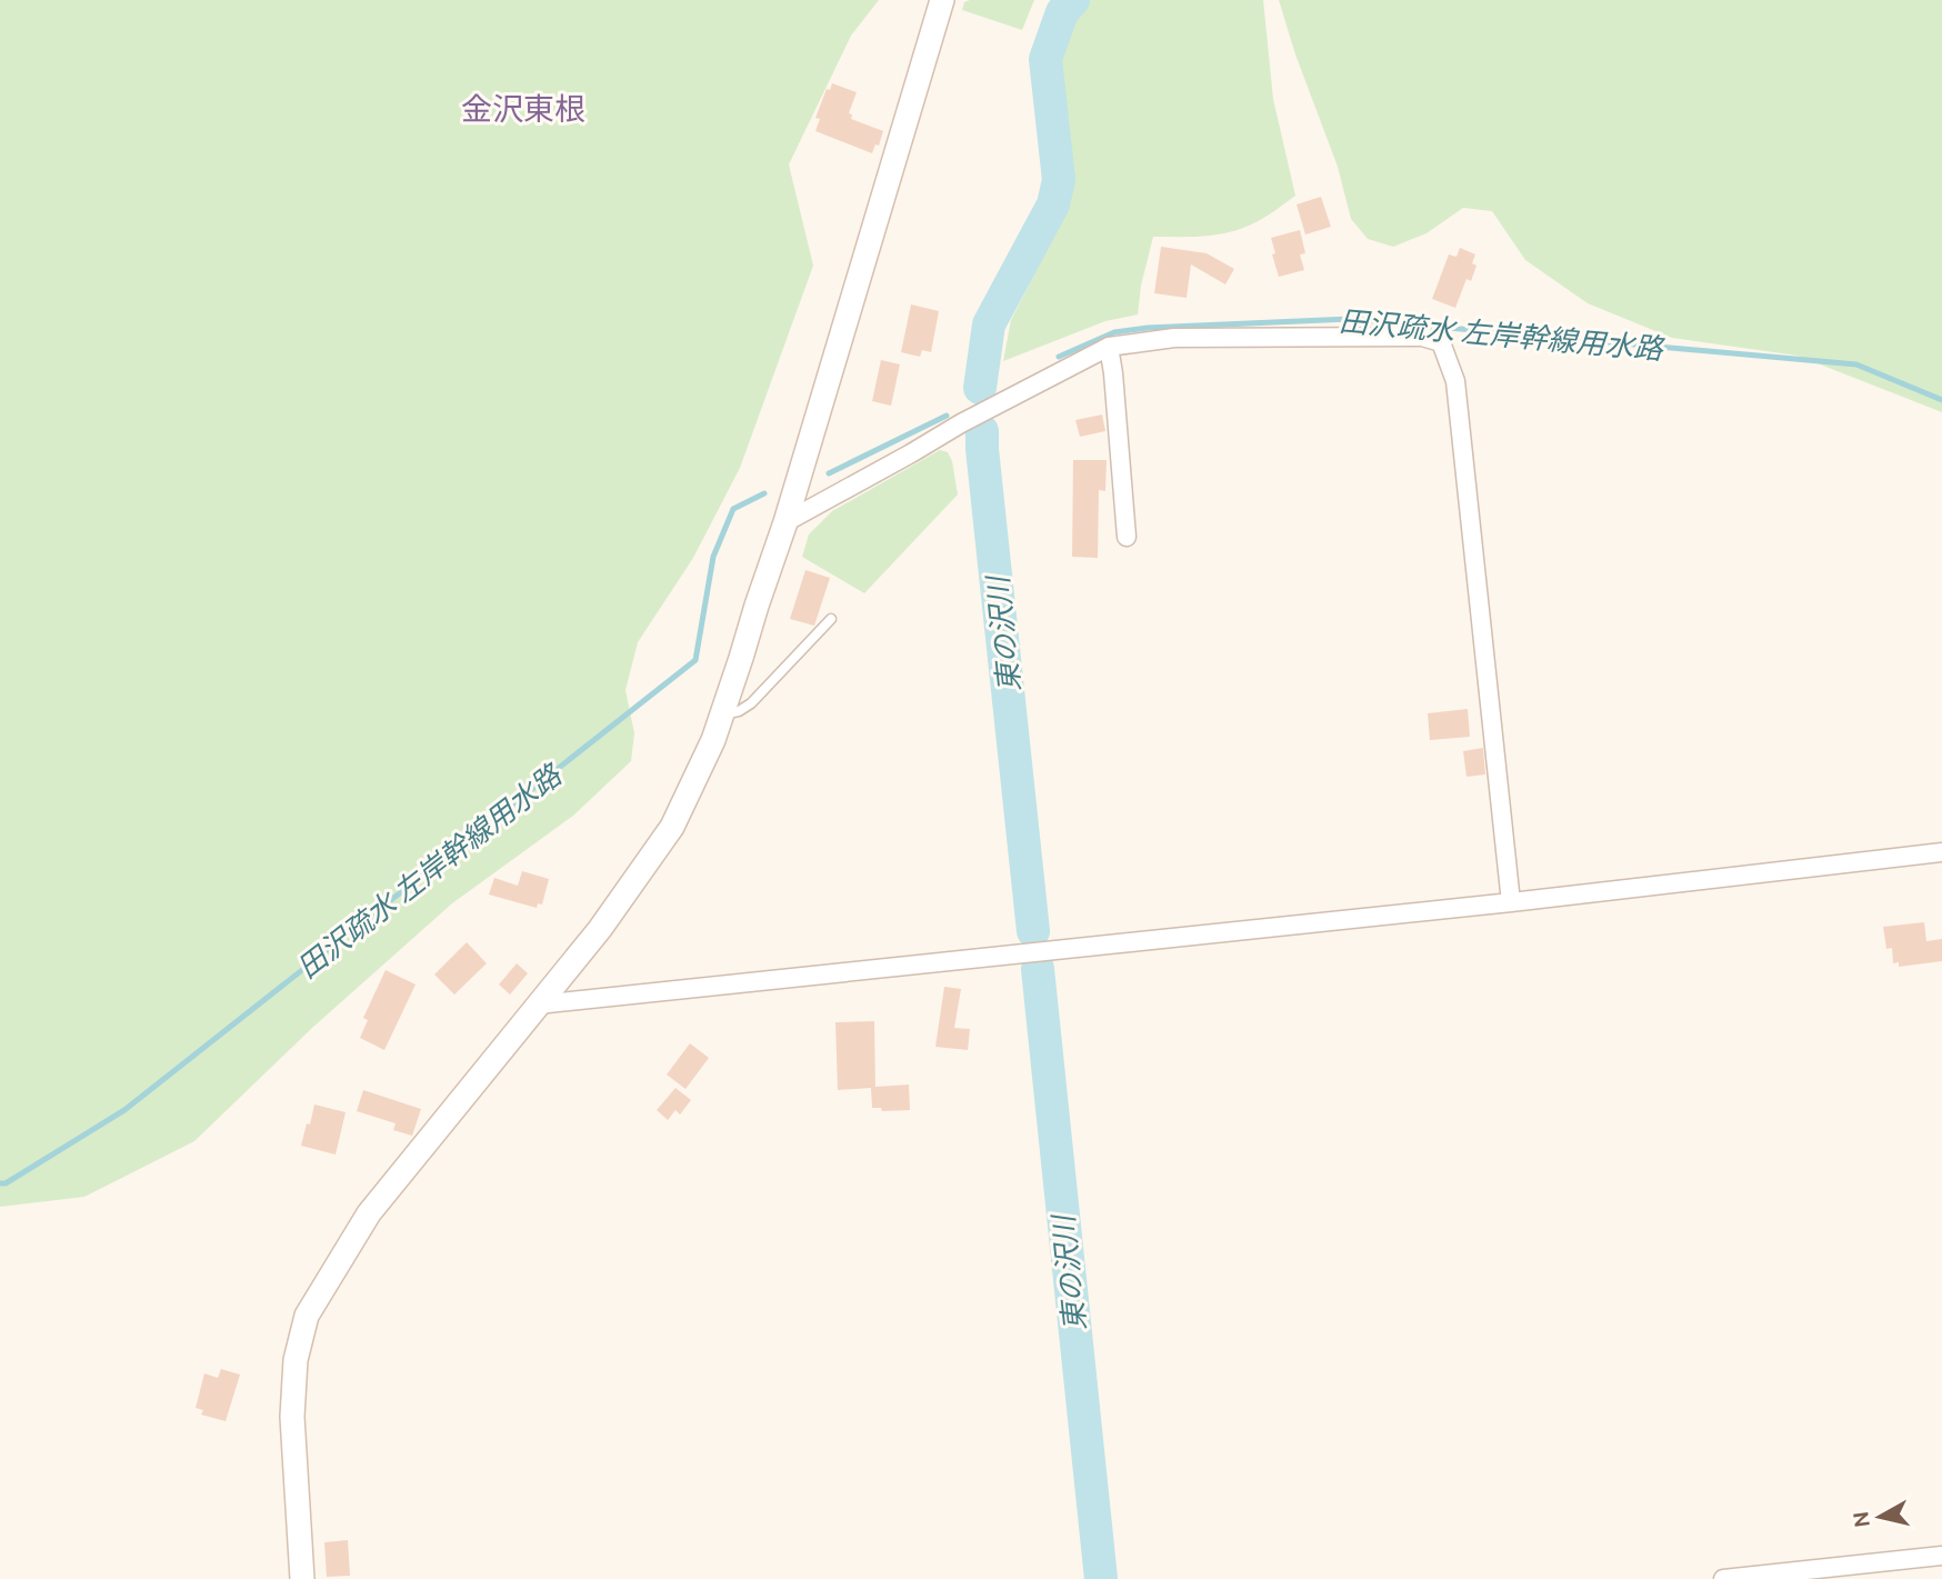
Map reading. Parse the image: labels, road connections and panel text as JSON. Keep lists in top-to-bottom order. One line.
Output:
{"districts":["金沢東根"],"water":["田沢疏水 左岸幹線用水路","東の沢川"],"north":"left"}
